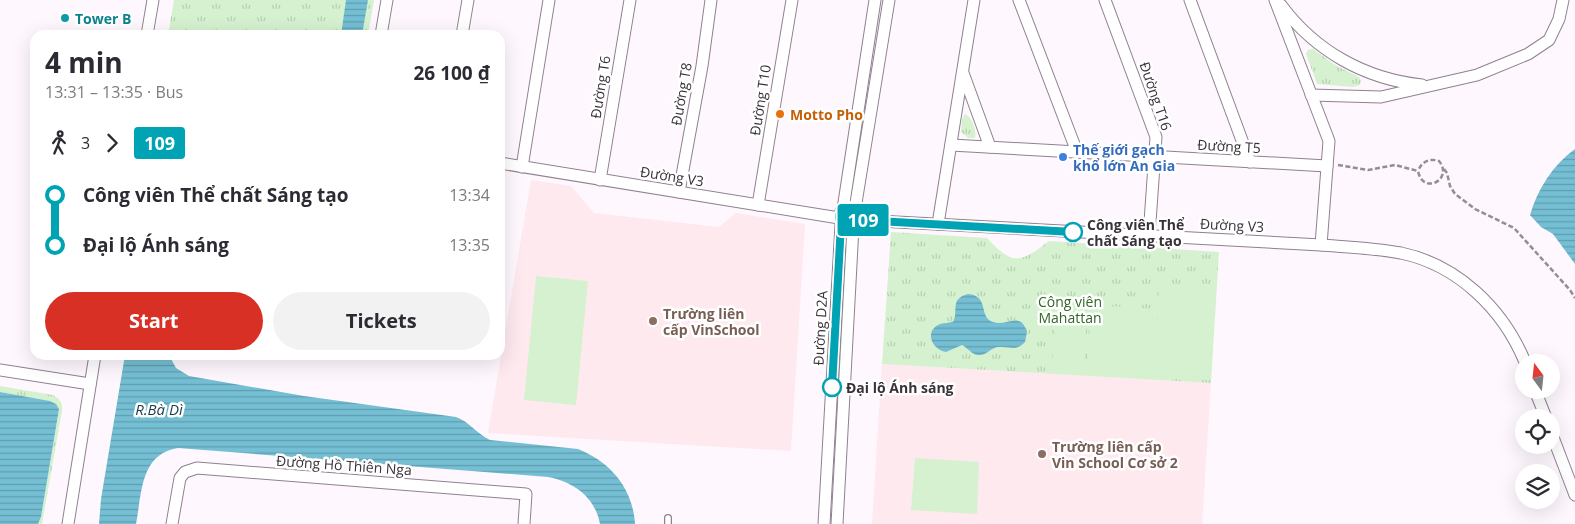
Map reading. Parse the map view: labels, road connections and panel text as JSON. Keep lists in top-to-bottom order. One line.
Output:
{"streets":{"street":["Đường T6","Đường T8","Đường T16","Đường T10","Đường T5","Đường V3","Đường D2A","Đường Hồ Thiên Nga"]},"crossings":[["Đường T6","Đường V3"],["Đường T8","Đường V3"],["Đường T16","Đường T5"],["Đường T16","Đường V3"],["Đường T10","Đường V3"],["Đường V3","Đường D2A"]],"water":["R.Bà Dì"],"parks":["Công viên Mahattan"],"places":["Tower B","Motto Pho","Thế giới gạch khổ lớn An Gia","Công viên Thể chất Sáng tạo","Trường liên cấp VinSchool","Đại lộ Ánh sáng","Trường liên cấp Vin School Cơ sở 2"],"lines":["bus line 109"],"north":"top","page":{"on_map":"109","heading":["4 min","13:31 – 13:35 · Bus","26 100 ₫"],"legs":["3","109"],"list":[{"name":"Công viên Thể chất Sáng tạo","value":"13:34"},{"name":"Đại lộ Ánh sáng","value":"13:35"}],"buttons":["Start","Tickets"]}}
